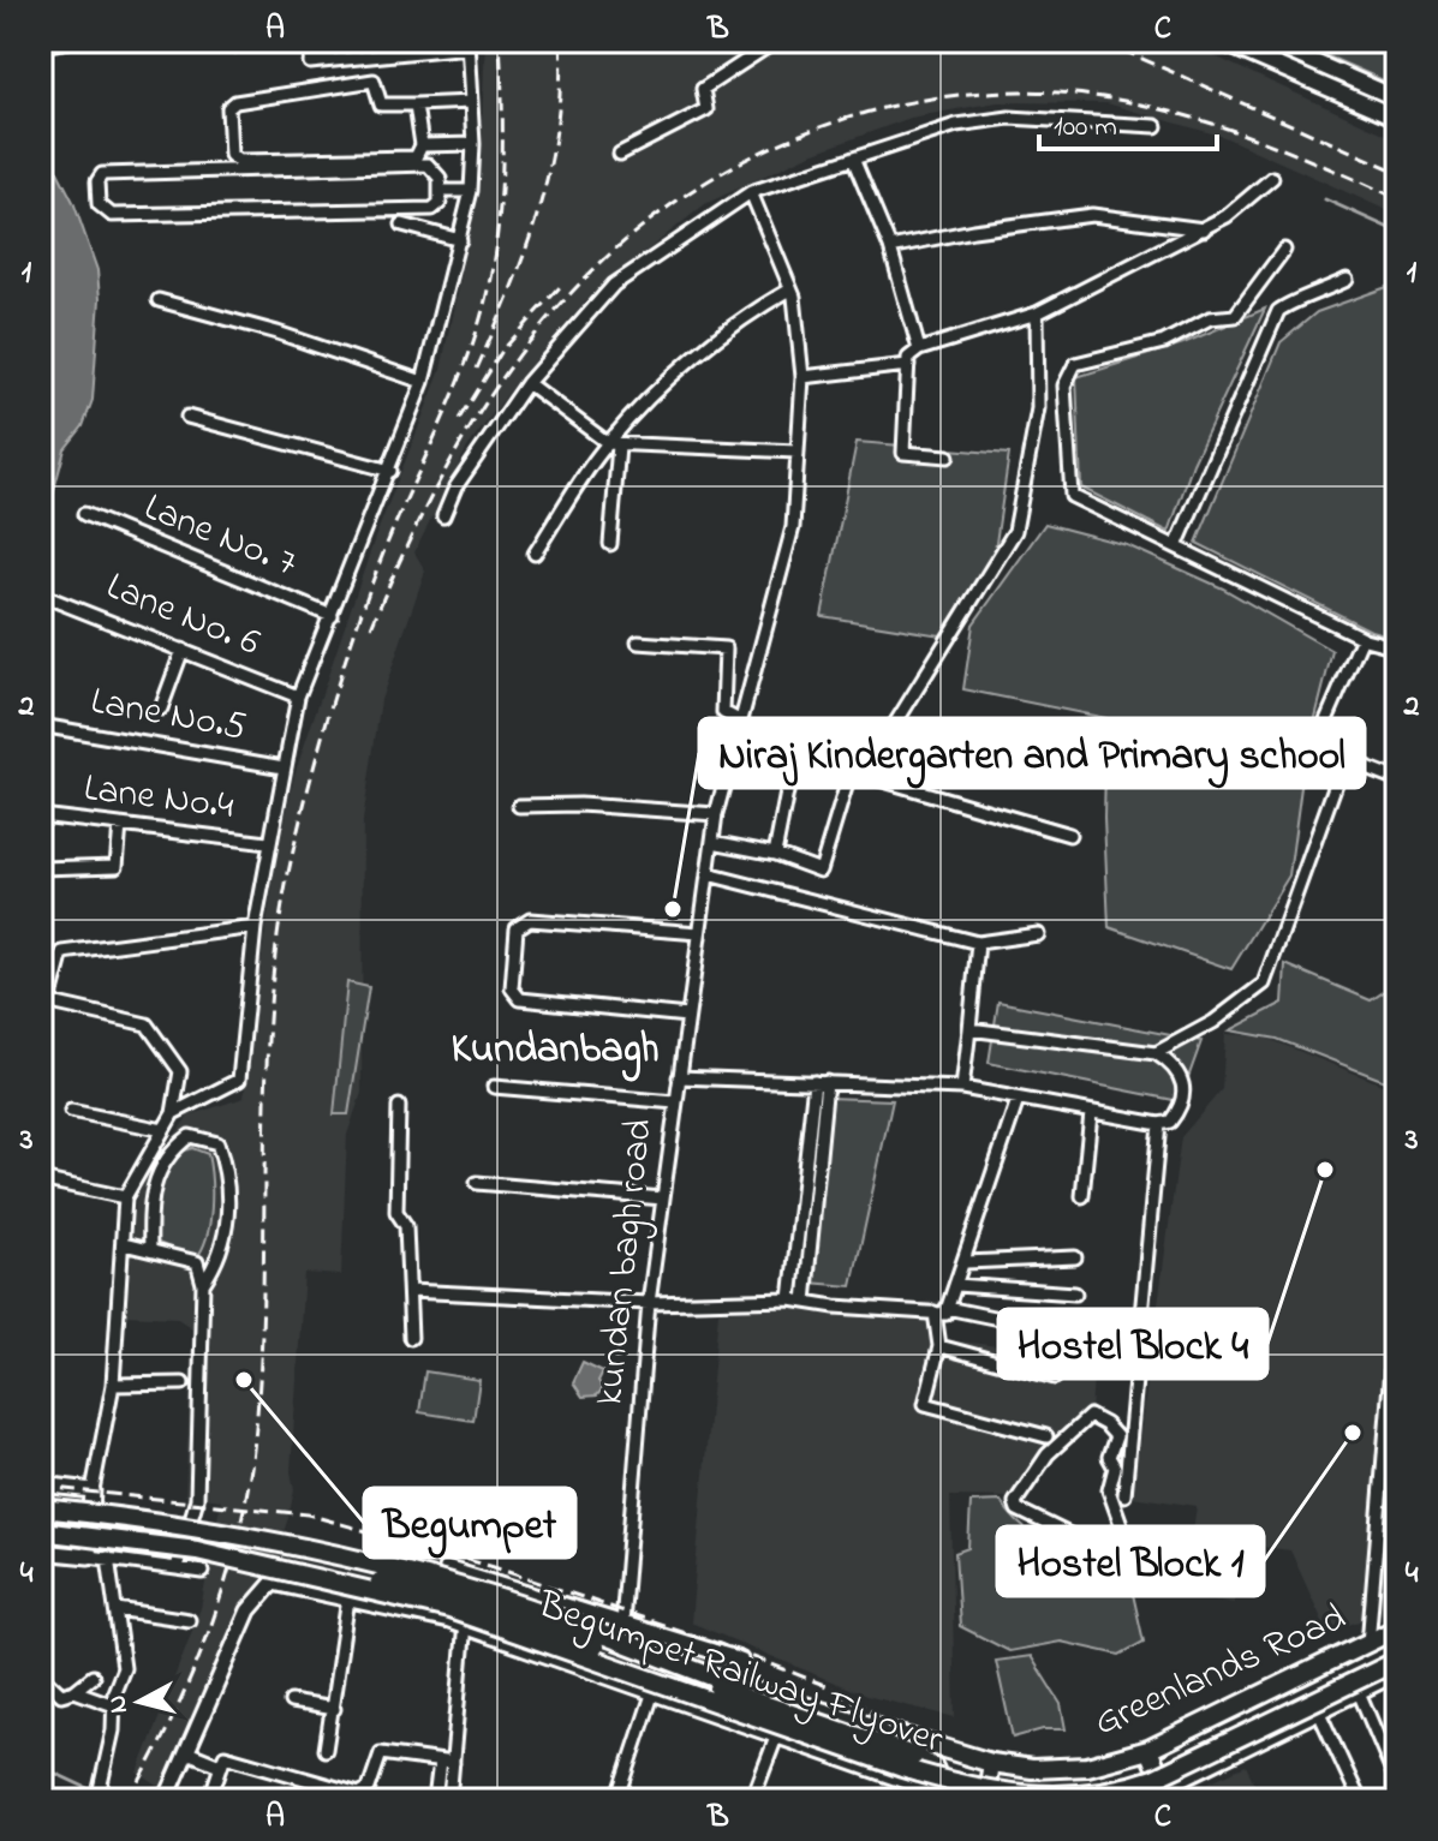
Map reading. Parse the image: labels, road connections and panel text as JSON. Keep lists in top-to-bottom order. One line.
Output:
{"streets":{"main road":["Greenlands Road","Begumpet Railway Flyover"],"street":["Lane No. 7","Lane No. 6","Lane No.5","Lane No.4","kundan bagh road"]},"crossings":[["Greenlands Road","Begumpet Railway Flyover"]],"districts":["Kundanbagh"],"places":["Niraj Kindergarten and Primary school","Hostel Block 4","Begumpet","Hostel Block 1"],"scale_bar":"100 m","north":"left","grid":{"columns":["A","B","C"],"rows":["1","2","3","4"]}}
